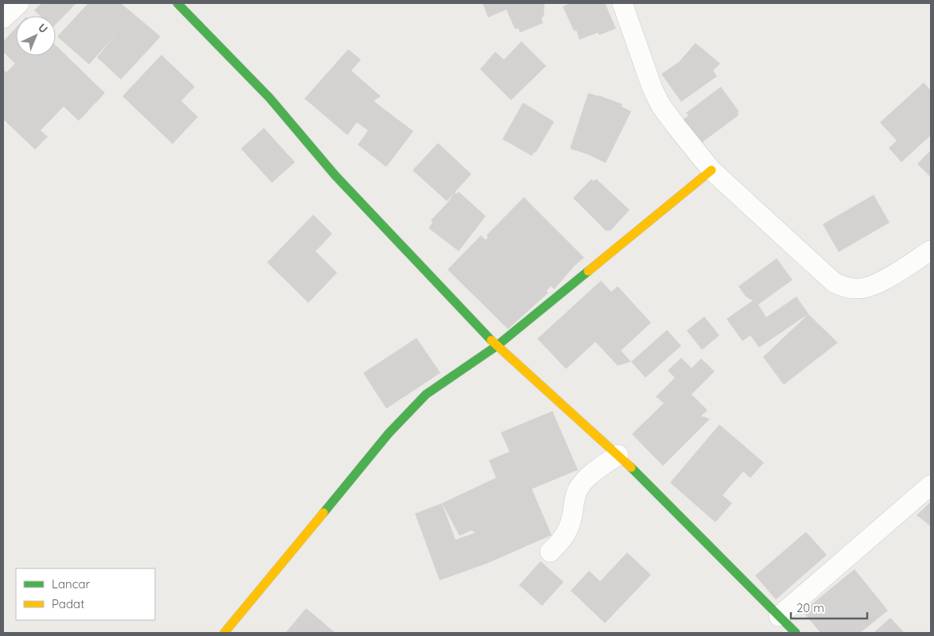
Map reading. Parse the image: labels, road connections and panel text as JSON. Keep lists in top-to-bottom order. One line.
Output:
{"legend":["Lancar","Padat"],"scale_bar":"20 m","north":"top right"}
